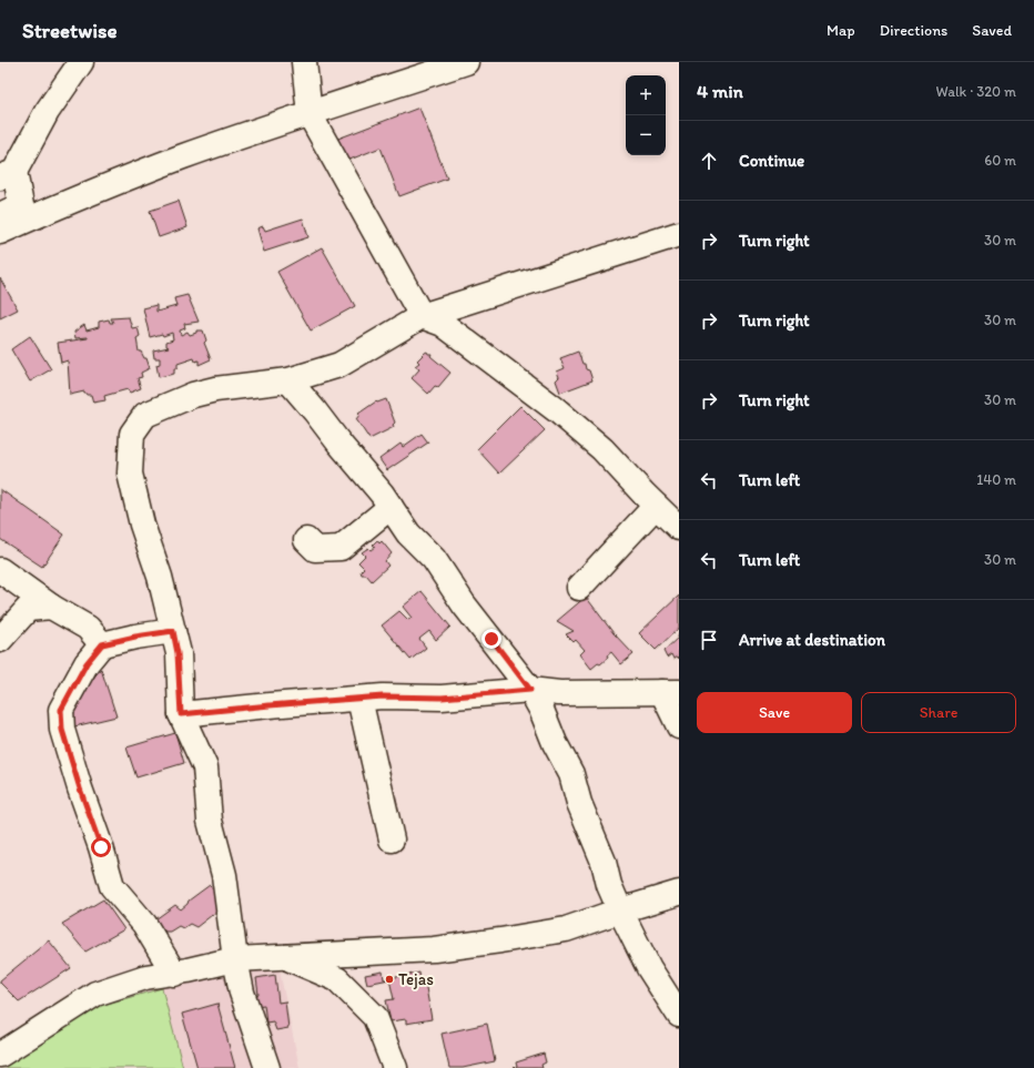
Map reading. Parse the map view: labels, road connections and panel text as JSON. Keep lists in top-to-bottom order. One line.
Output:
{"places":["Tejas"],"page":{"header":"Streetwise","nav":["Map","Directions","Saved"],"heading":["4 min","Walk · 320 m"],"map_buttons":["+","−"],"list":[["Continue","60 m"],["Turn right","30 m"],["Turn right","30 m"],["Turn right","30 m"],["Turn left","140 m"],["Turn left","30 m"],"Arrive at destination"],"buttons":["Save","Share"]}}
